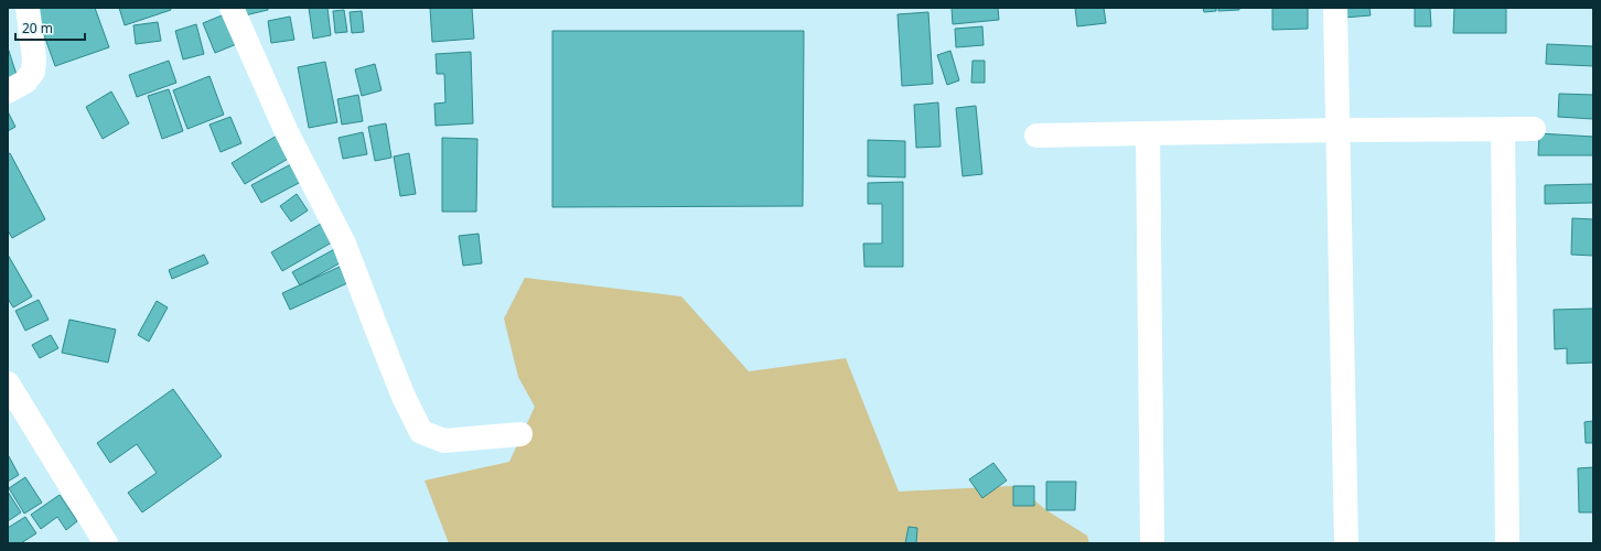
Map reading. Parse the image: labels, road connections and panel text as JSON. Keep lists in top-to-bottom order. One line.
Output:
{"scale_bar":"20 m"}
